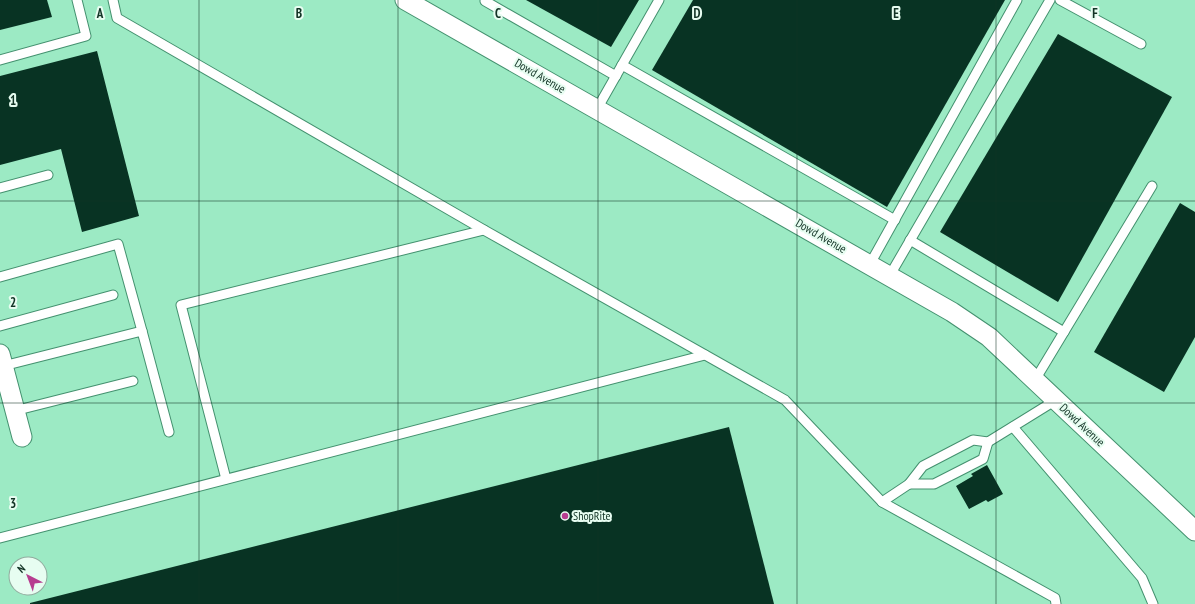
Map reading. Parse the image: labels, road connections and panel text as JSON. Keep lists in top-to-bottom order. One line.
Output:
{"streets":{"street":["Dowd Avenue"]},"places":["ShopRite"],"north":"top left","grid":{"columns":["A","B","C","D","E","F"],"rows":["1","2","3"]}}
